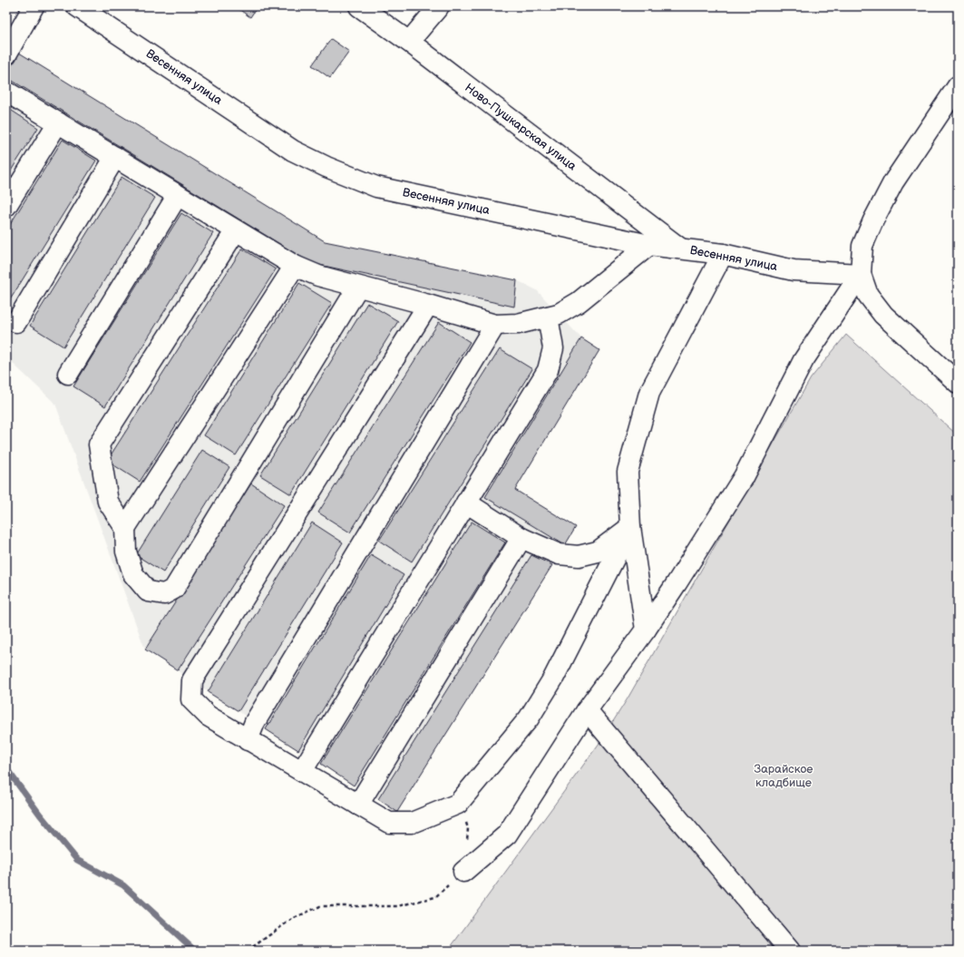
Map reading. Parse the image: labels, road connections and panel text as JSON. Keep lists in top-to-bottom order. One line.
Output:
{"streets":{"street":["Весенняя улица","Ново-Пушкарская улица"]},"crossings":[["Весенняя улица","Ново-Пушкарская улица"]],"parks":["Зарайское кладбище"]}
